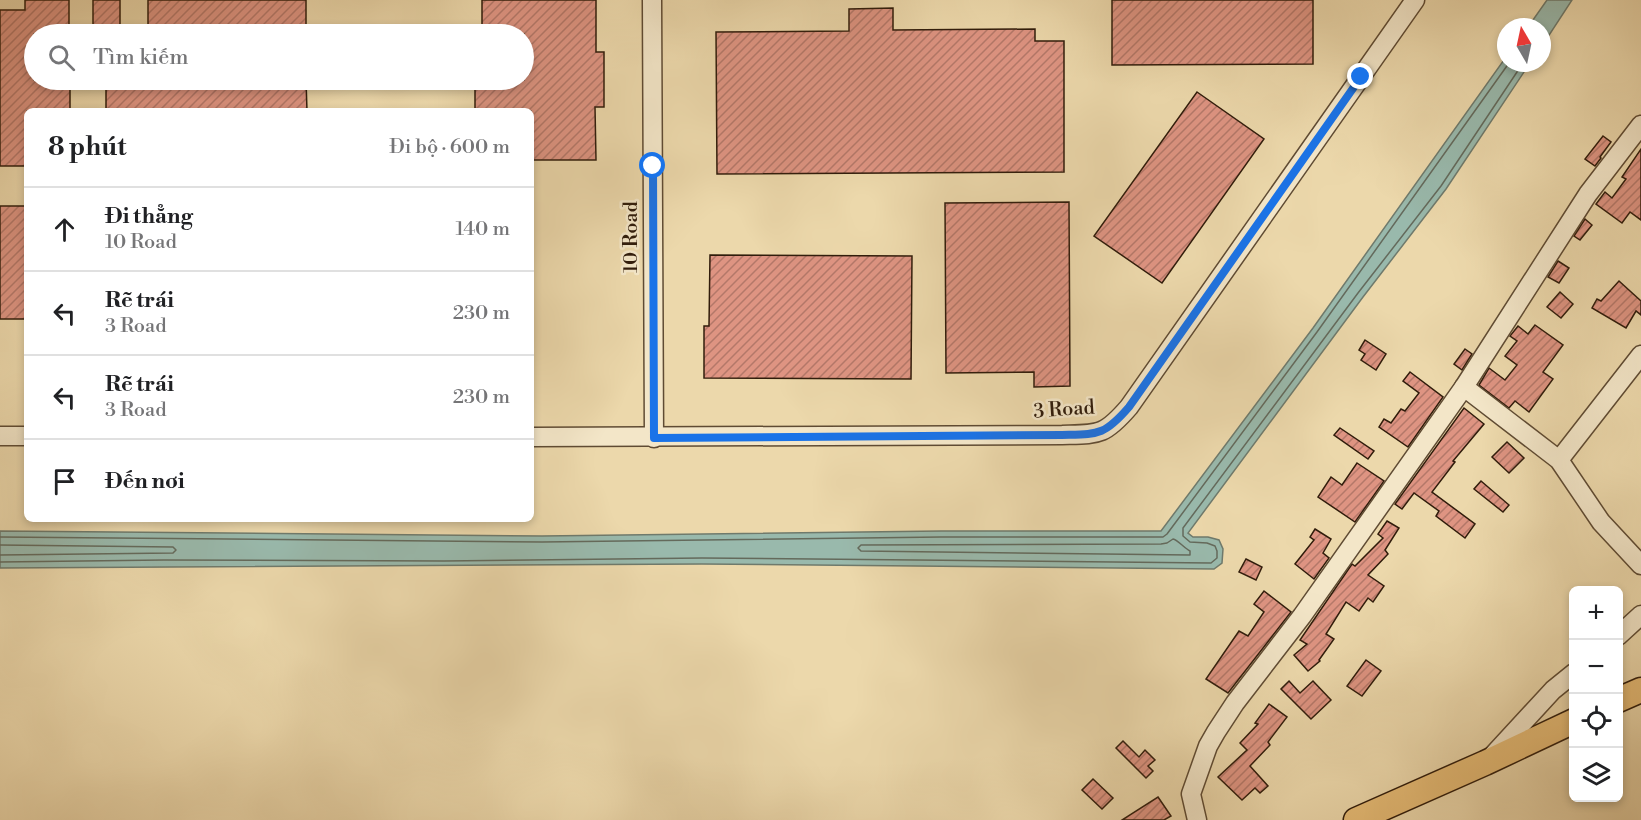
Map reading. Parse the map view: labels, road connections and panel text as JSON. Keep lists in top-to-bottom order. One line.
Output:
{"streets":{"street":["10 Road","3 Road"]},"crossings":[["10 Road","3 Road"]],"north":"top","page":{"search":"Tìm kiếm","heading":["8 phút","Đi bộ · 600 m"],"list":[["Đi thẳng","10 Road","140 m"],["Rẽ trái","3 Road","230 m"],["Rẽ trái","3 Road","230 m"],"Đến nơi"],"map_buttons":["+","−"]}}
